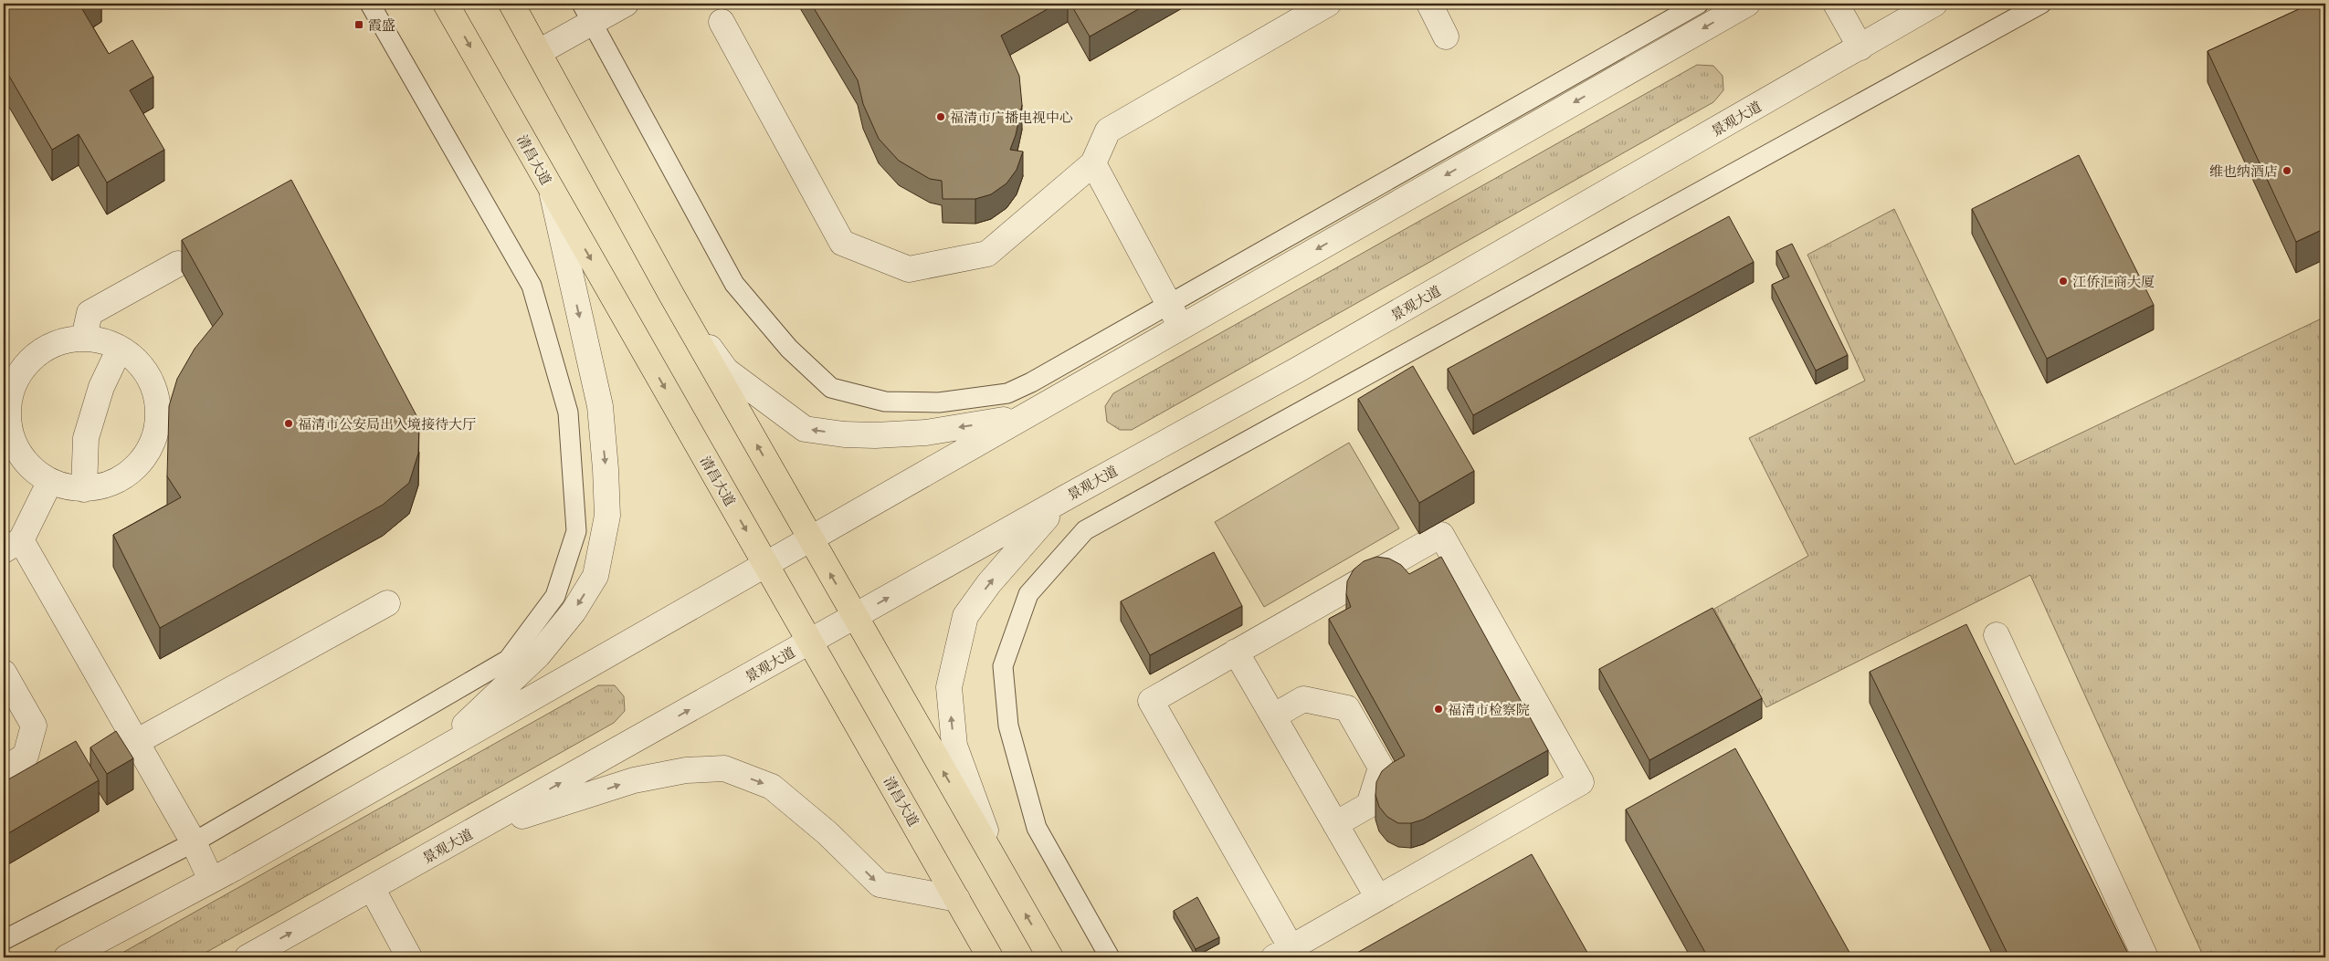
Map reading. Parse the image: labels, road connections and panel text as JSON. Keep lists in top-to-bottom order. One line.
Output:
{"streets":{"main road":["清昌大道"],"street":["景观大道"]},"crossings":[["景观大道","清昌大道"]],"places":{"transit":["霞盛"],"other":["福清市广播电视中心","维也纳酒店","江侨汇商大厦","福清市公安局出入境接待大厅","福清市检察院"]}}
